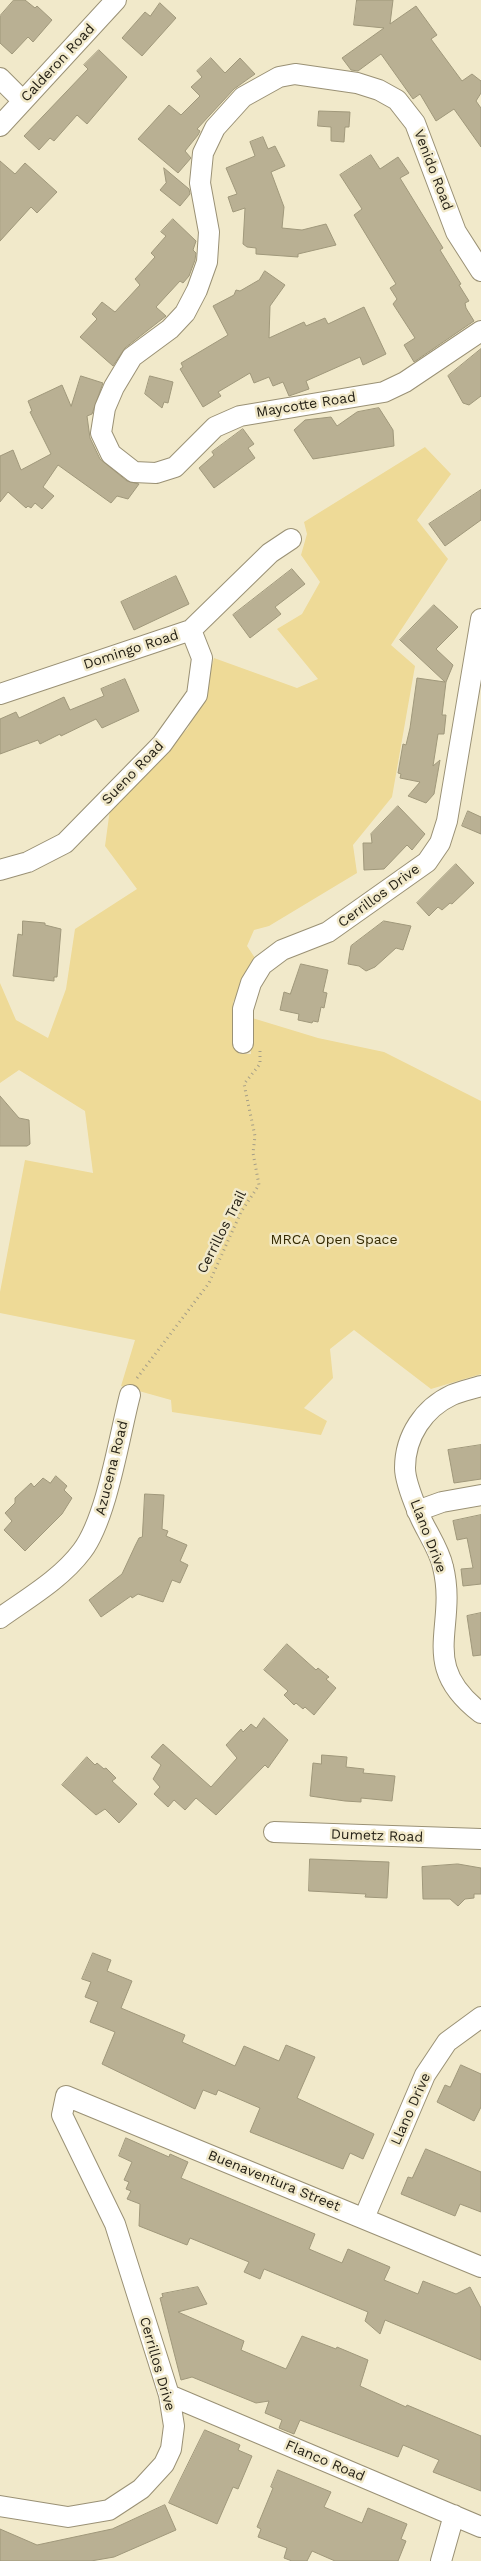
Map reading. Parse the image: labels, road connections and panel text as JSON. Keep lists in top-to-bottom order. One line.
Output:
{"streets":{"street":["Calderon Road","Venido Road","Maycotte Road","Domingo Road","Sueno Road","Cerrillos Drive","Azucena Road","Llano Drive","Dumetz Road","Buenaventura Street","Flanco Road"],"path":["Cerrillos Trail"]},"crossings":[["Venido Road","Maycotte Road"],["Domingo Road","Sueno Road"],["Cerrillos Drive","Cerrillos Trail"],["Cerrillos Drive","Buenaventura Street"],["Cerrillos Drive","Flanco Road"],["Cerrillos Trail","Azucena Road"],["Llano Drive","Buenaventura Street"]],"parks":["MRCA Open Space"]}
